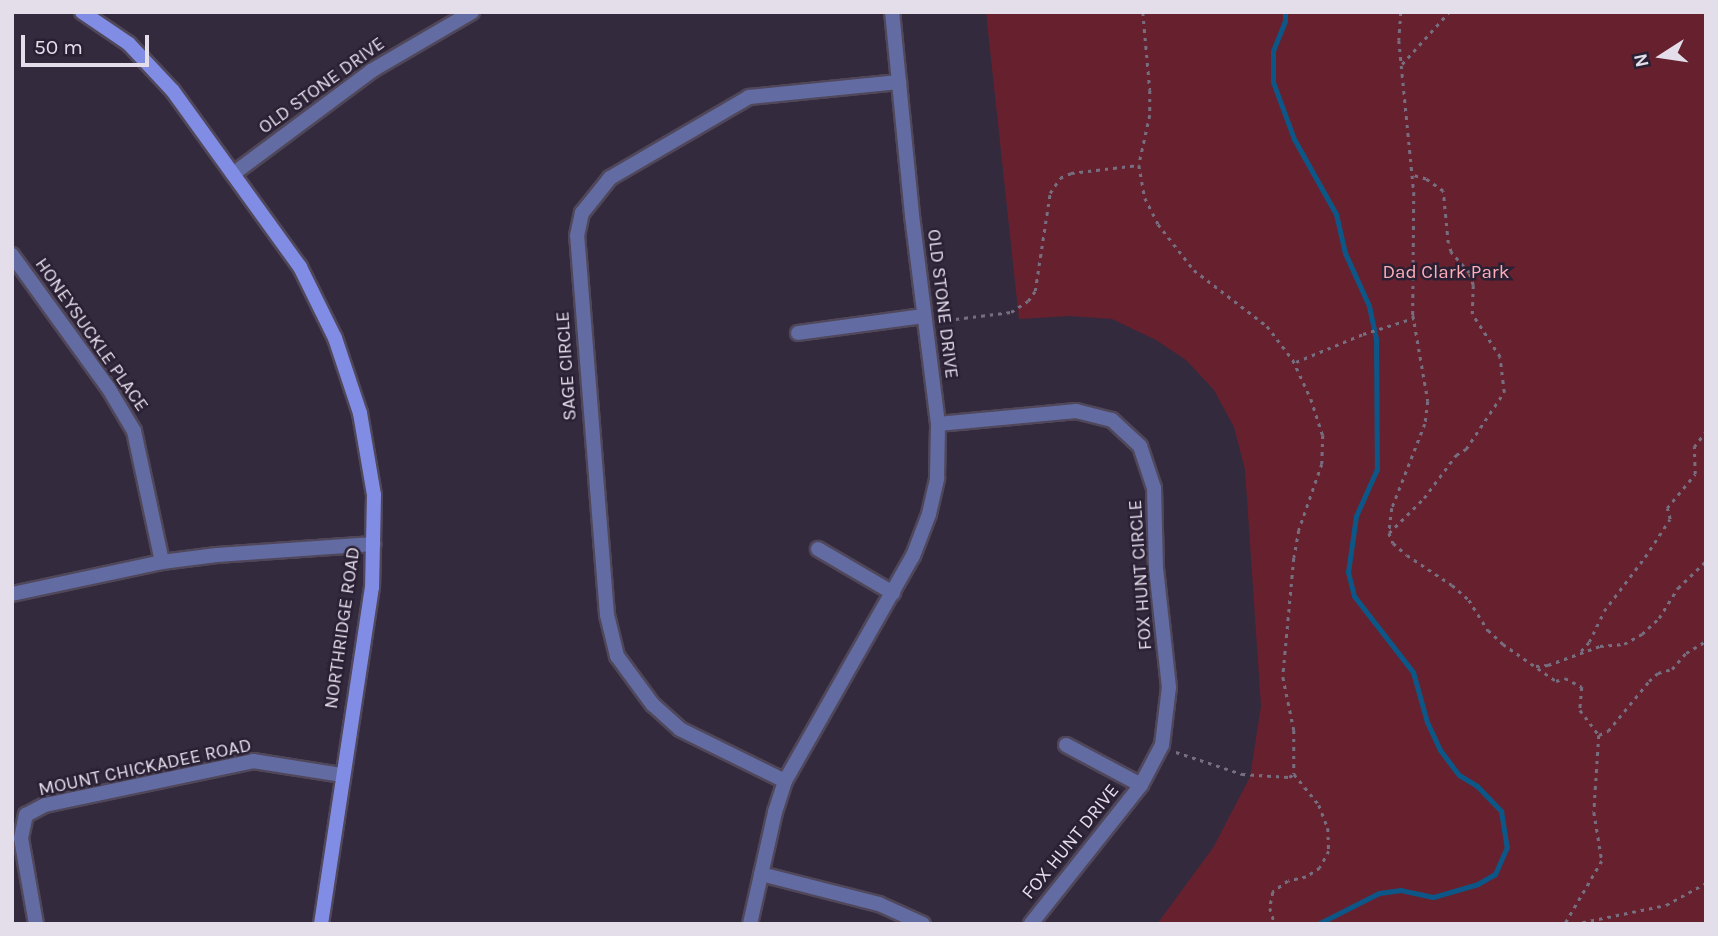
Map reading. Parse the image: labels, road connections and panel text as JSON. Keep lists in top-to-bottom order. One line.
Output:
{"streets":{"street":["OLD STONE DRIVE","HONEYSUCKLE PLACE","SAGE CIRCLE","FOX HUNT CIRCLE","NORTHRIDGE ROAD","MOUNT CHICKADEE ROAD","FOX HUNT DRIVE"]},"crossings":[["OLD STONE DRIVE","SAGE CIRCLE"],["OLD STONE DRIVE","FOX HUNT CIRCLE"],["OLD STONE DRIVE","NORTHRIDGE ROAD"],["FOX HUNT CIRCLE","FOX HUNT DRIVE"],["NORTHRIDGE ROAD","MOUNT CHICKADEE ROAD"]],"parks":["Dad Clark Park"],"scale_bar":"50 m","north":"left"}
